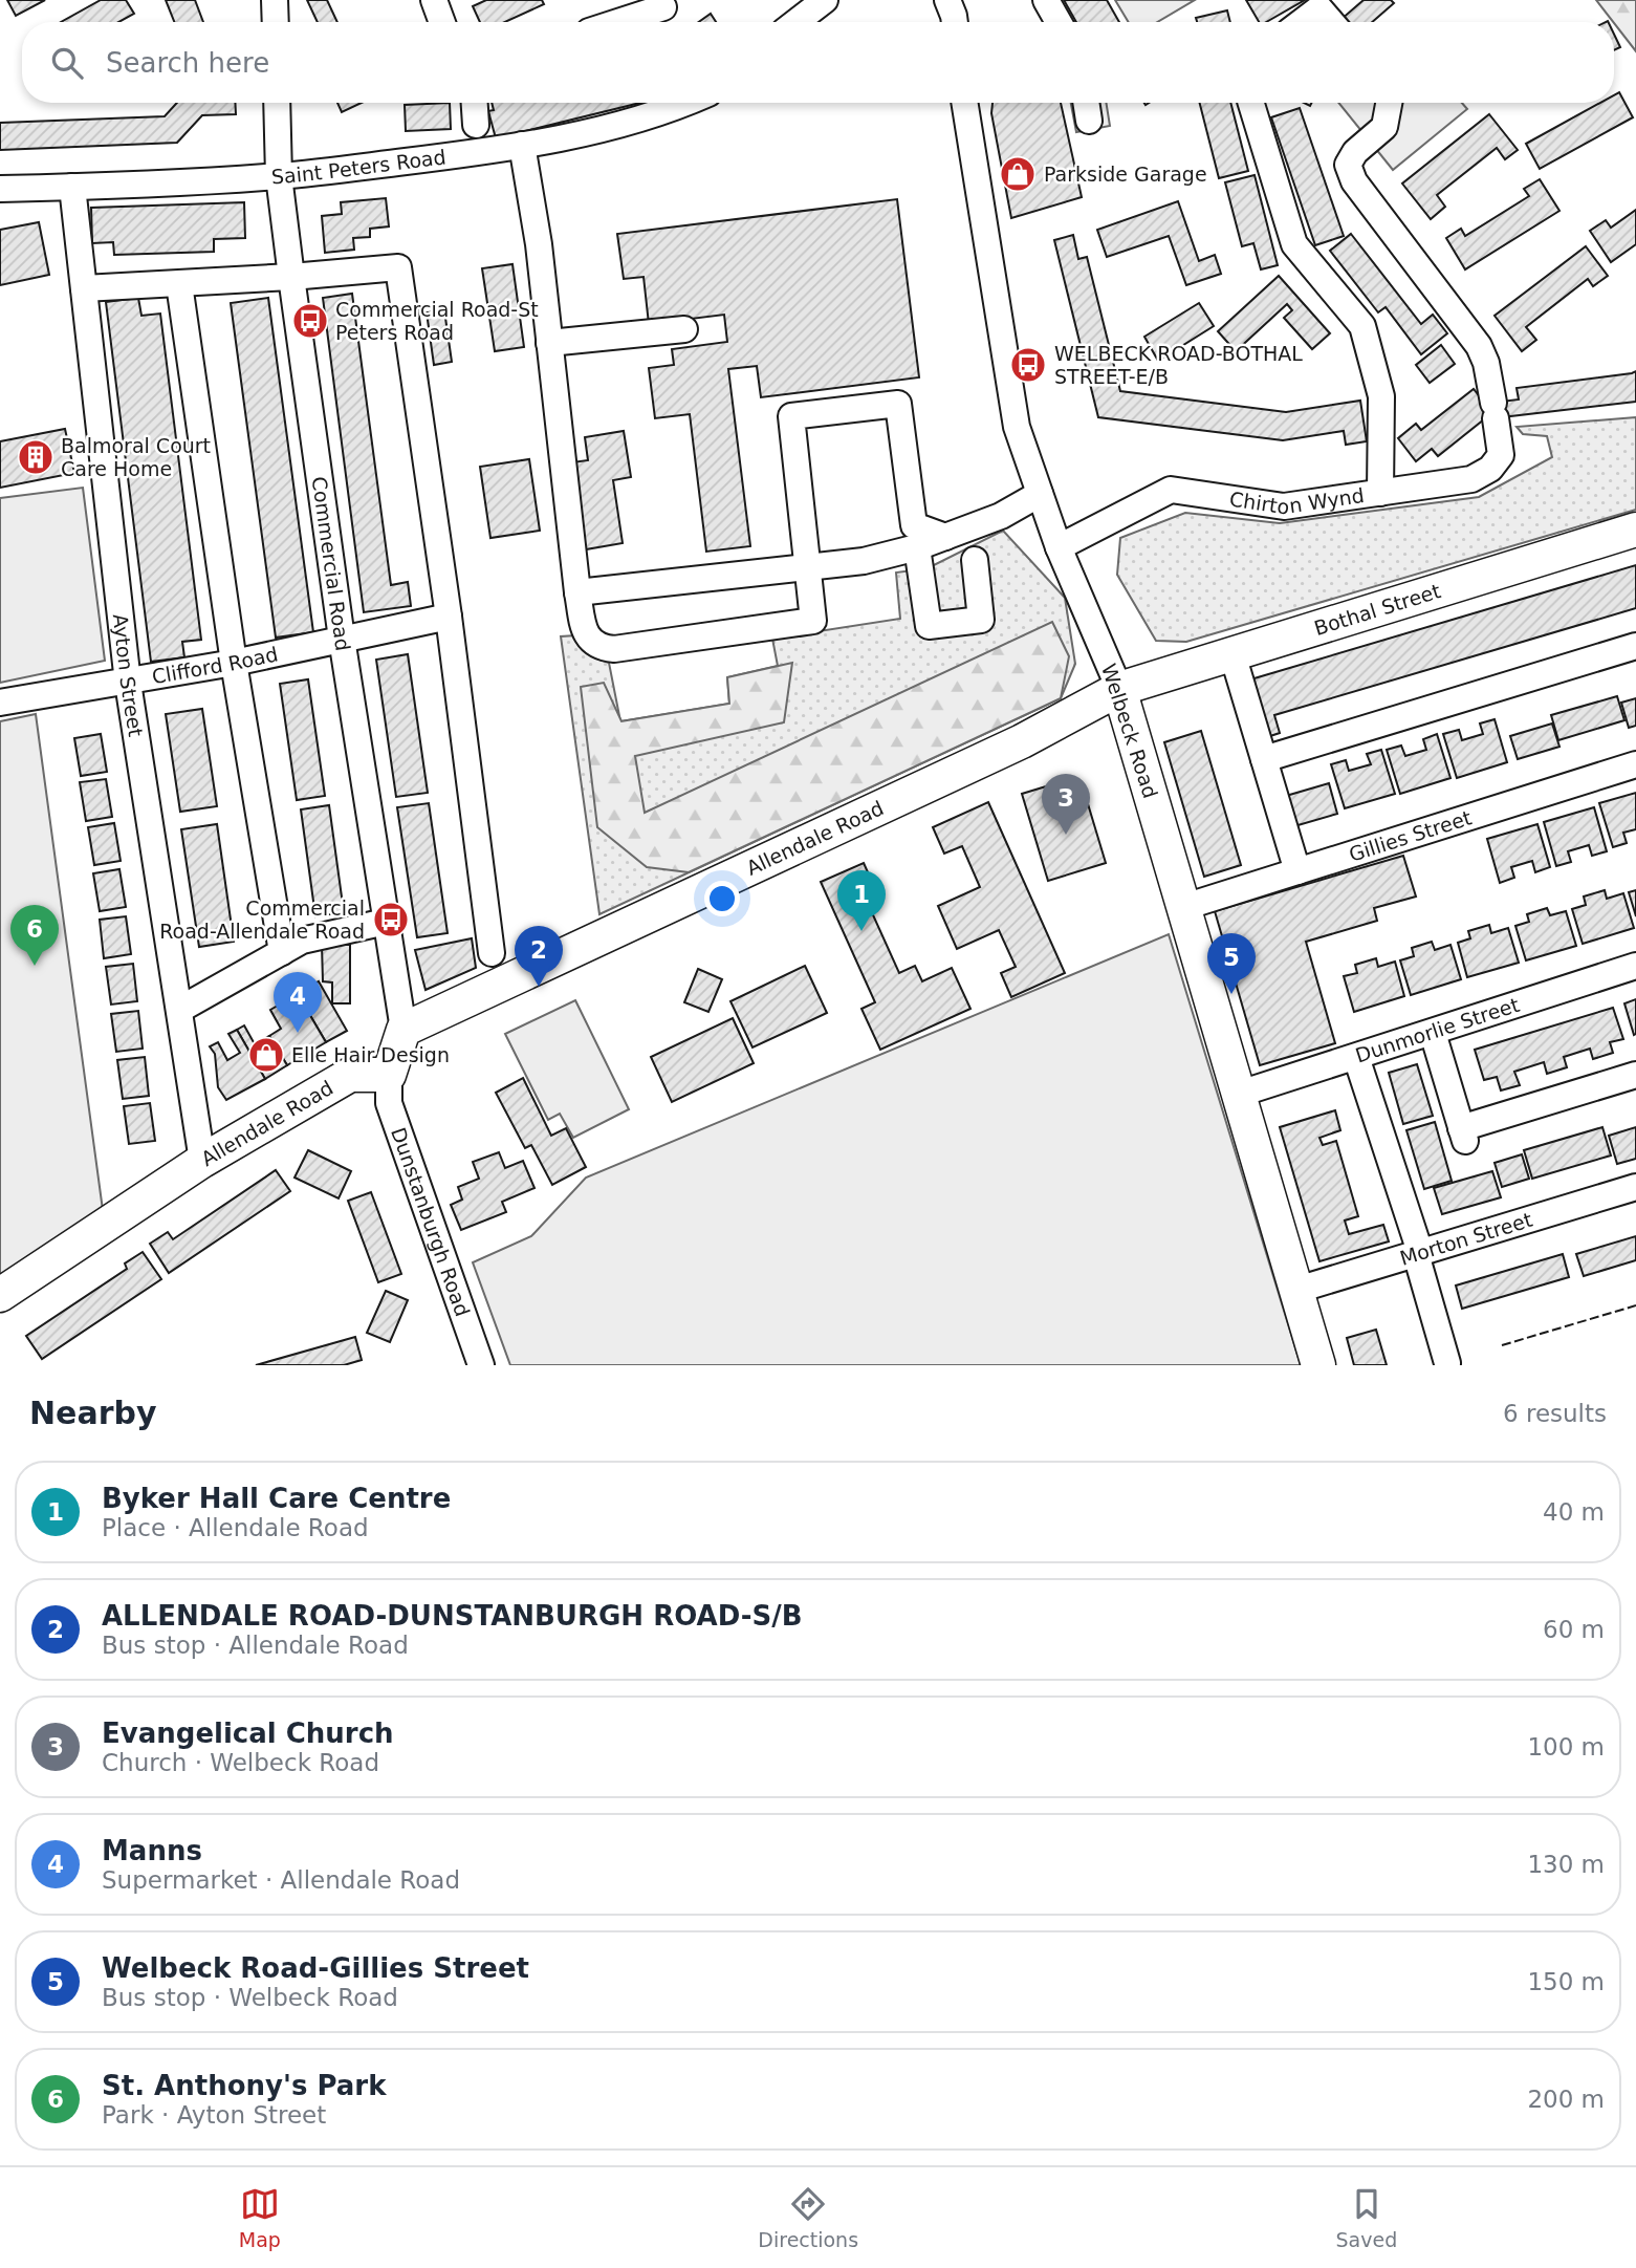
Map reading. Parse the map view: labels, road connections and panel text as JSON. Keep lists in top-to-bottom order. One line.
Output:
{"streets":{"main road":["Bothal Street","Welbeck Road","Allendale Road"],"street":["Saint Peters Road","Chirton Wynd","Commercial Road","Clifford Road","Ayton Street","Gillies Street","Dunmorlie Street","Dunstanburgh Road","Morton Street"]},"crossings":[["Saint Peters Road","Commercial Road"],["Saint Peters Road","Ayton Street"],["Chirton Wynd","Welbeck Road"],["Commercial Road","Clifford Road"],["Commercial Road","Allendale Road"],["Bothal Street","Welbeck Road"],["Bothal Street","Allendale Road"],["Clifford Road","Ayton Street"],["Ayton Street","Allendale Road"],["Welbeck Road","Gillies Street"],["Welbeck Road","Allendale Road"],["Welbeck Road","Dunmorlie Street"],["Welbeck Road","Morton Street"],["Allendale Road","Dunstanburgh Road"]],"places":{"shop":["Parkside Garage","Elle Hair Design"],"bus stop":["Commercial Road-St Peters Road","WELBECK ROAD-BOTHAL STREET-E/B","Commercial Road-Allendale Road"],"building":["Balmoral Court Care Home"]},"page":{"search":"Search here","pins":["3","1","6","2","5","4"],"heading":["Nearby","6 results"],"list":[{"mark":"1","name":"Byker Hall Care Centre","note":"Place · Allendale Road","value":"40 m"},{"mark":"2","name":"ALLENDALE ROAD-DUNSTANBURGH ROAD-S/B","note":"Bus stop · Allendale Road","value":"60 m"},{"mark":"3","name":"Evangelical Church","note":"Church · Welbeck Road","value":"100 m"},{"mark":"4","name":"Manns","note":"Supermarket · Allendale Road","value":"130 m"},{"mark":"5","name":"Welbeck Road-Gillies Street","note":"Bus stop · Welbeck Road","value":"150 m"},{"mark":"6","name":"St. Anthony's Park","note":"Park · Ayton Street","value":"200 m"}],"nav":["Map","Directions","Saved"]}}
